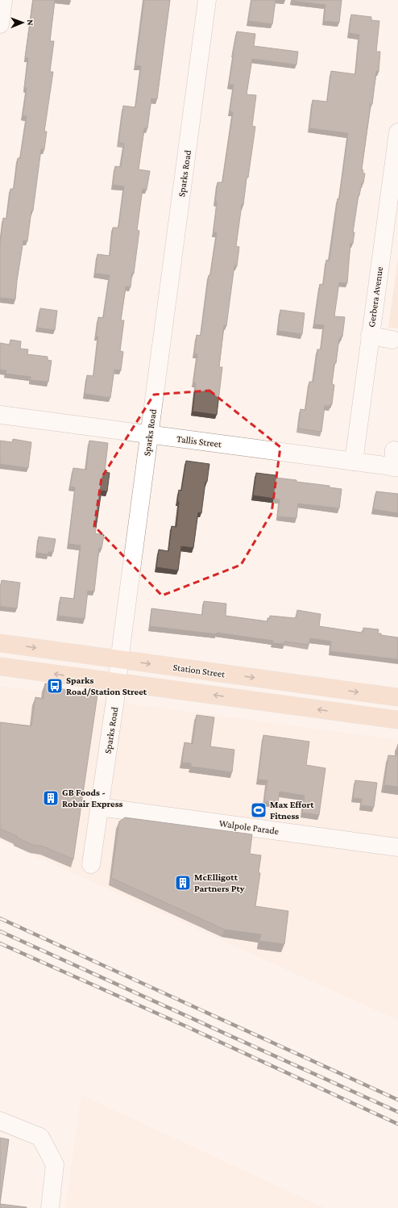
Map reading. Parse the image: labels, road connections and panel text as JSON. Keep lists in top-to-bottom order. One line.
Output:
{"streets":{"main road":["Station Street"],"street":["Sparks Road","Gerbera Avenue","Tallis Street","Walpole Parade"]},"crossings":[["Sparks Road","Tallis Street"],["Sparks Road","Station Street"],["Sparks Road","Walpole Parade"],["Gerbera Avenue","Tallis Street"]],"places":{"bus stop":["Sparks Road/Station Street"],"building":["GB Foods - Robair Express","McElligott Partners Pty"],"sports":["Max Effort Fitness"]},"north":"right"}
